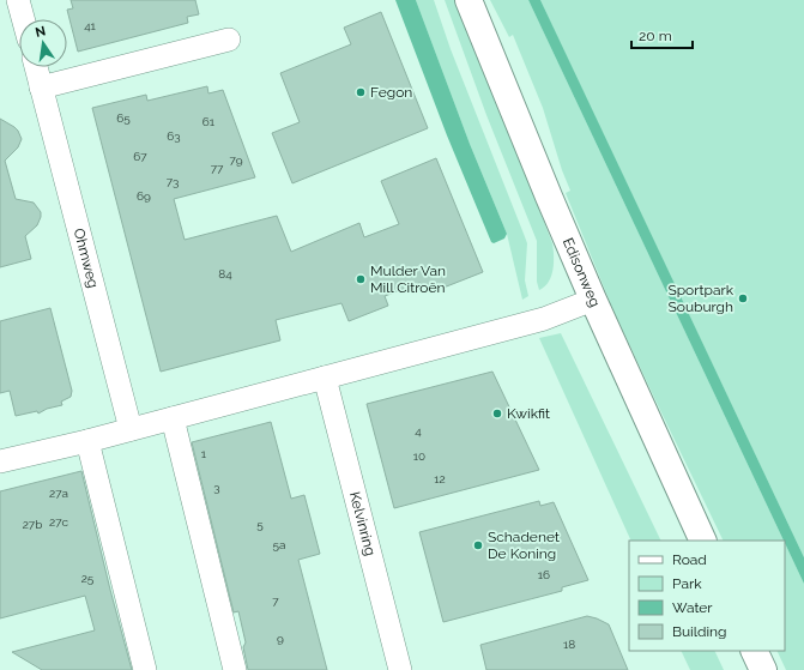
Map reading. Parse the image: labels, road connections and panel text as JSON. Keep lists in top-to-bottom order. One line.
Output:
{"streets":{"street":["Ohmweg","Edisonweg","Kelvinring"]},"places":["Fegon","Mulder Van Mill Citroën","Sportpark Souburgh","Kwikfit","Schadenet De Koning"],"house_numbers":["41","65","61","63","67","79","77","73","69","84","4","1","10","12","3","27a","27c","27b","5","5a","16","25","7","9","18"],"legend":["Road","Park","Water","Building"],"scale_bar":"20 m","north":"top"}
